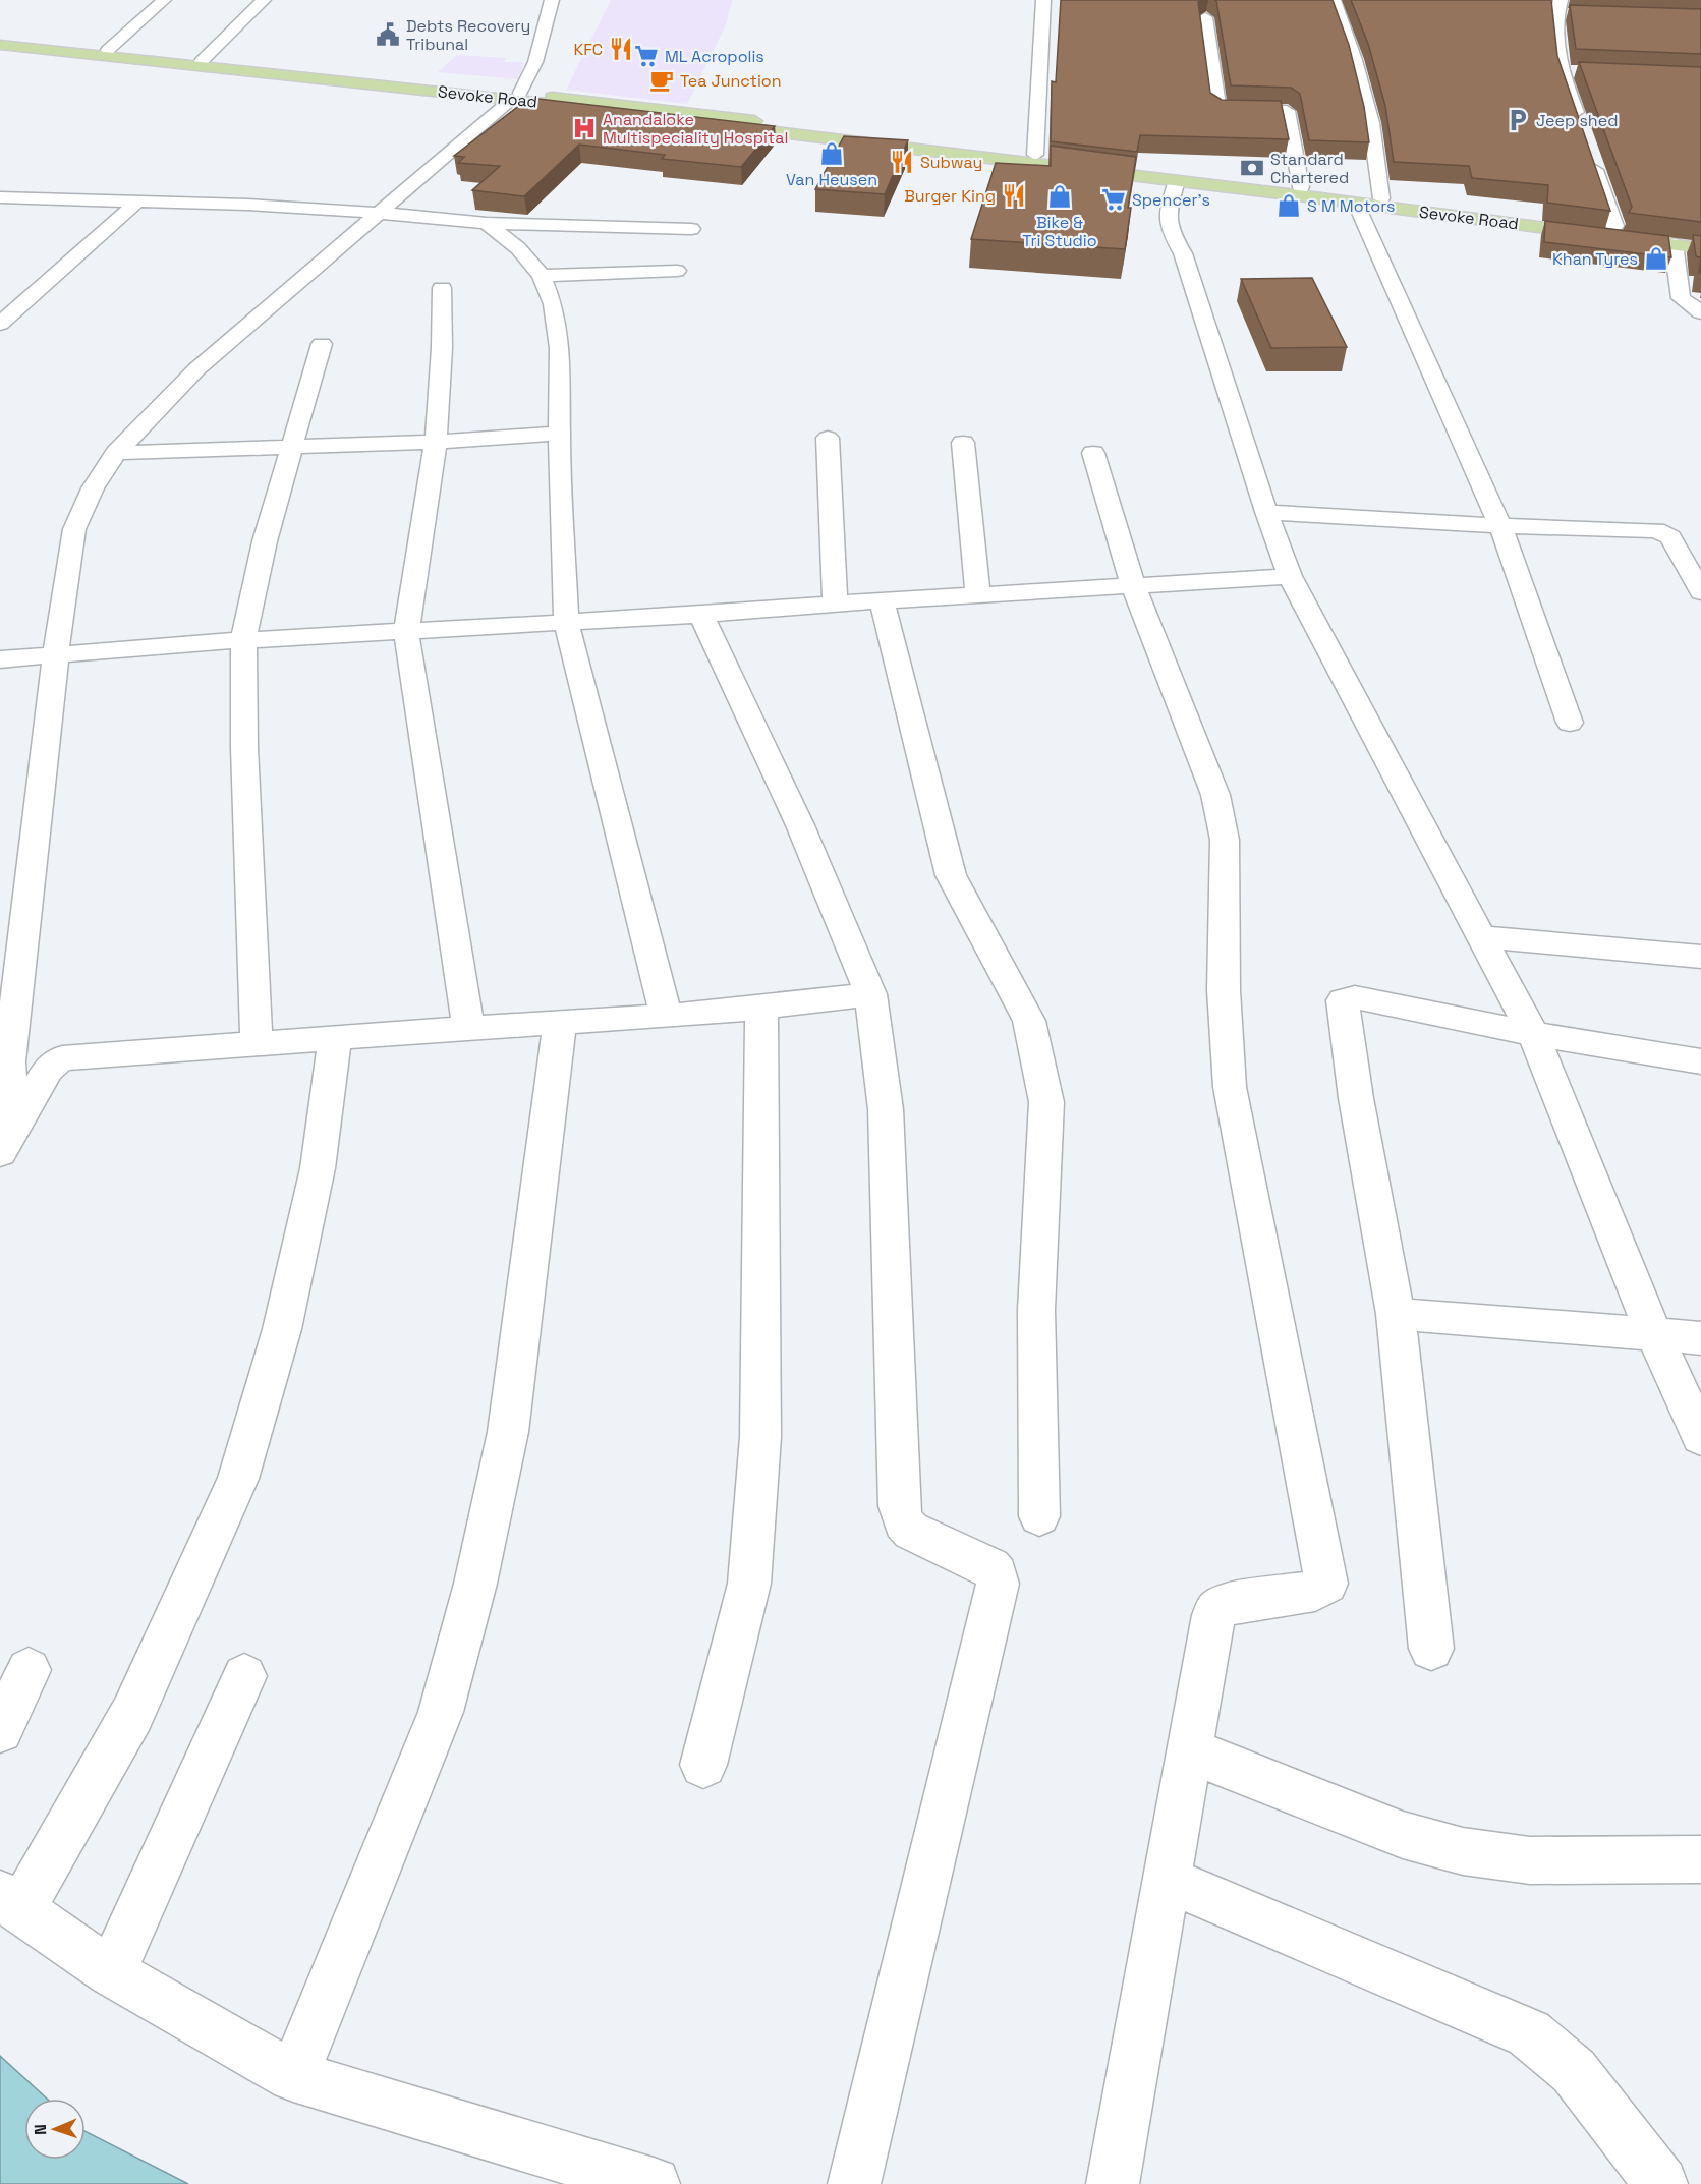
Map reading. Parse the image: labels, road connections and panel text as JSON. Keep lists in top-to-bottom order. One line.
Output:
{"streets":{"main road":["Sevoke Road"]},"places":{"public building":["Debts Recovery Tribunal"],"restaurant":["KFC","Subway","Burger King"],"supermarket":["ML Acropolis","Spencer's"],"cafe":["Tea Junction"],"parking":["Jeep shed"],"hospital":["Anandaloke Multispeciality Hospital"],"shop":["Van Heusen","Bike & Tri Studio","S M Motors","Khan Tyres"],"bank":["Standard Chartered"]},"north":"left"}
